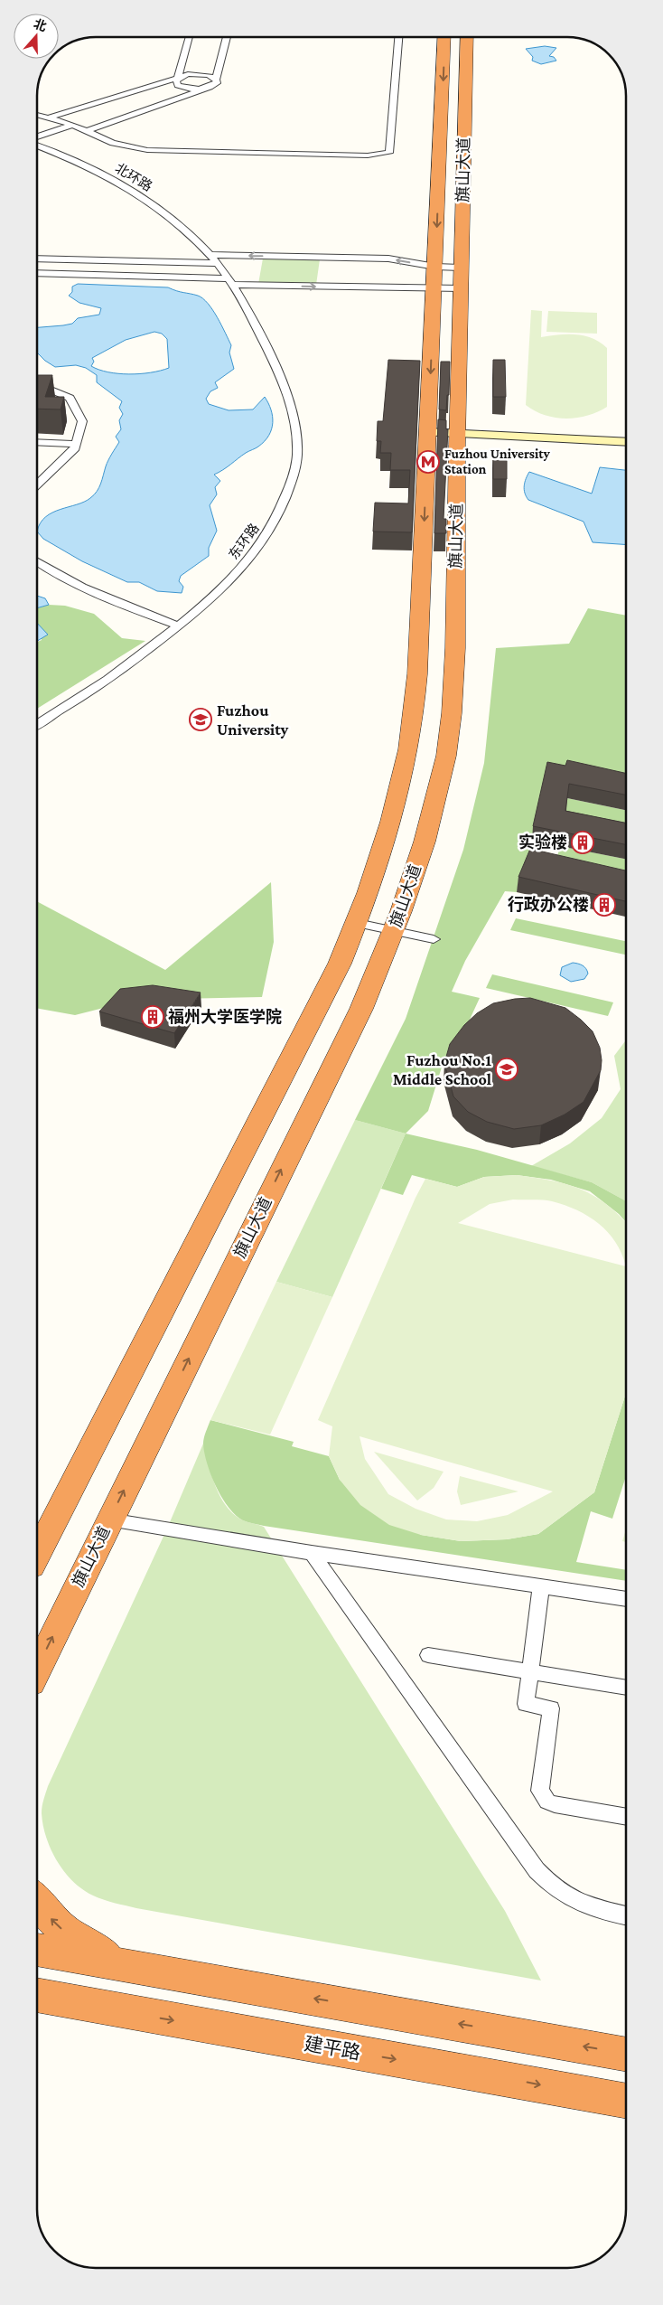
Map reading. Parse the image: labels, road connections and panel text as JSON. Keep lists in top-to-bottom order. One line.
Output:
{"streets":{"highway":["旗山大道","建平路"],"street":["北环路","东环路"]},"crossings":[["北环路","东环路"]],"places":{"metro station":["Fuzhou University Station"],"school or university":["Fuzhou University","Fuzhou No.1 Middle School"],"building":["实验楼","行政办公楼","福州大学医学院"]},"north":"top"}
